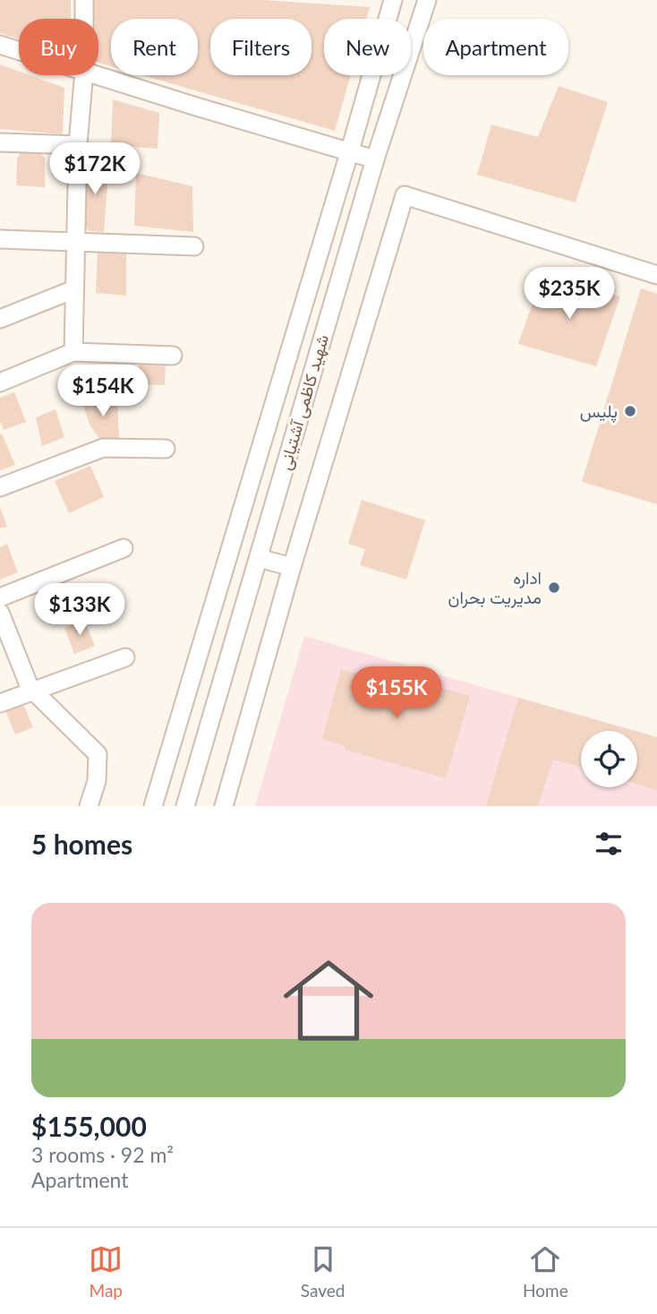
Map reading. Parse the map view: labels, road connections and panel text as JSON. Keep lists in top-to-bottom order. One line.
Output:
{"streets":{"street":["شهید کاظمی آشتیانی"]},"places":["پلیس","اداره مدیریت بحران"],"page":{"chip":["Buy","Rent","Filters","New","Apartment"],"price":["$172K","$235K","$154K","$133K","$155K"],"heading":"5 homes","list":[{"name":"$155,000","note":"3 rooms · 92 m² · Apartment"}],"tabs":["Map","Saved","Home"]}}
